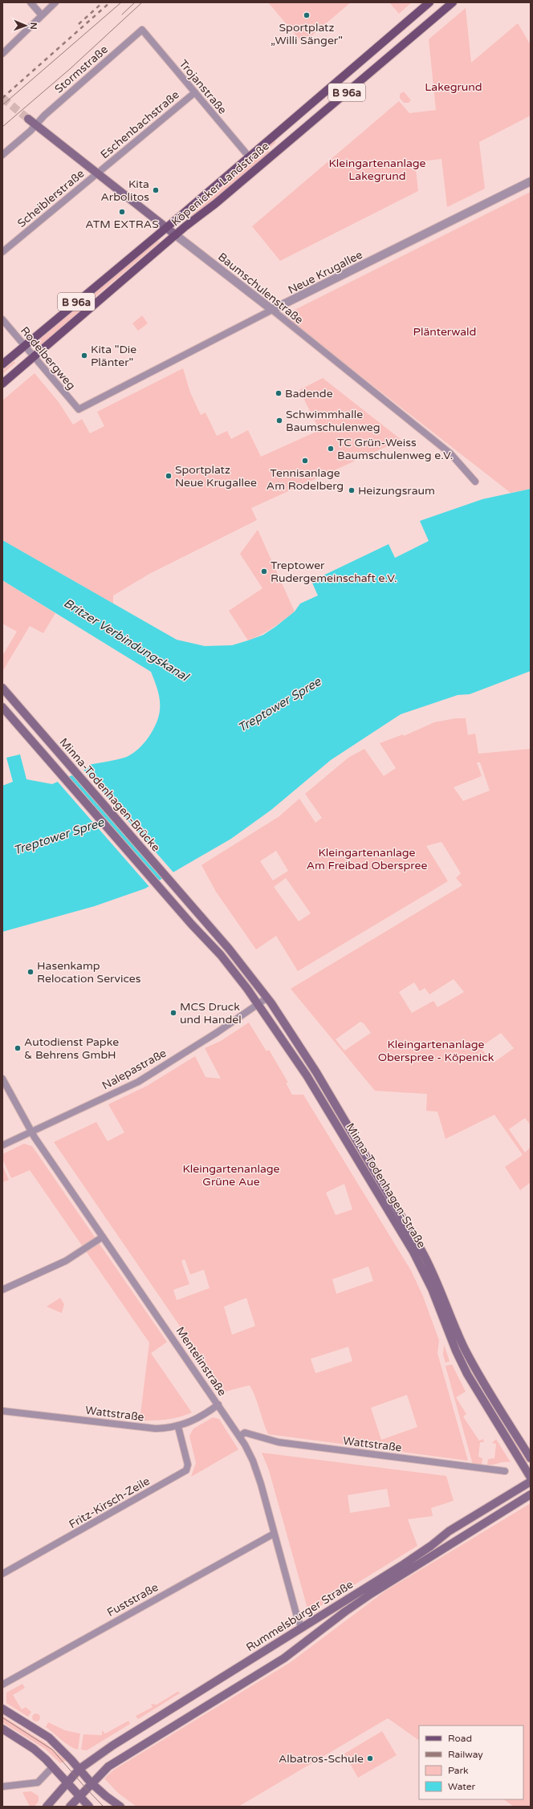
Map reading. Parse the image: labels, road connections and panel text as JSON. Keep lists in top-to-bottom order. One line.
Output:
{"streets":{"main road":["B 96a","Köpenicker Landstraße","Baumschulenstraße","Minna-Todenhagen-Brücke","Minna-Todenhagen-Straße","Rummelsburger Straße"],"street":["Stormstraße","Trojanstraße","Eschenbachstraße","Scheiblerstraße","Neue Krugallee","Rodelbergweg","Nalepastraße","Mentelinstraße","Wattstraße","Fritz-Kirsch-Zeile","Fuststraße"]},"crossings":[["Stormstraße","Trojanstraße"],["Stormstraße","Baumschulenstraße"],["Trojanstraße","Eschenbachstraße"],["Trojanstraße","Köpenicker Landstraße"],["Eschenbachstraße","Scheiblerstraße"],["Eschenbachstraße","Baumschulenstraße"],["Köpenicker Landstraße","Baumschulenstraße"],["Köpenicker Landstraße","Rodelbergweg"],["Scheiblerstraße","Baumschulenstraße"],["Neue Krugallee","Baumschulenstraße"],["Neue Krugallee","Rodelbergweg"],["Minna-Todenhagen-Brücke","Minna-Todenhagen-Straße"],["Nalepastraße","Minna-Todenhagen-Straße"],["Nalepastraße","Mentelinstraße"],["Mentelinstraße","Wattstraße"],["Mentelinstraße","Fuststraße"],["Mentelinstraße","Rummelsburger Straße"],["Wattstraße","Fritz-Kirsch-Zeile"]],"water":["Britzer Verbindungskanal","Treptower Spree"],"parks":["Lakegrund","Kleingartenanlage Lakegrund","Plänterwald","Kleingartenanlage Am Freibad Oberspree","Kleingartenanlage Oberspree - Köpenick","Kleingartenanlage Grüne Aue"],"places":["Sportplatz „Willi Sänger\"","Kita Arbolitos","ATM EXTRAS","Kita \"Die Plänter\"","Badende","Schwimmhalle Baumschulenweg","TC Grün-Weiss Baumschulenweg e.V.","Tennisanlage Am Rodelberg","Sportplatz Neue Krugallee","Heizungsraum","Treptower Rudergemeinschaft e.V.","Hasenkamp Relocation Services","MCS Druck und Handel","Autodienst Papke & Behrens GmbH","Albatros-Schule"],"legend":["Road","Railway","Park","Water"],"north":"right"}
